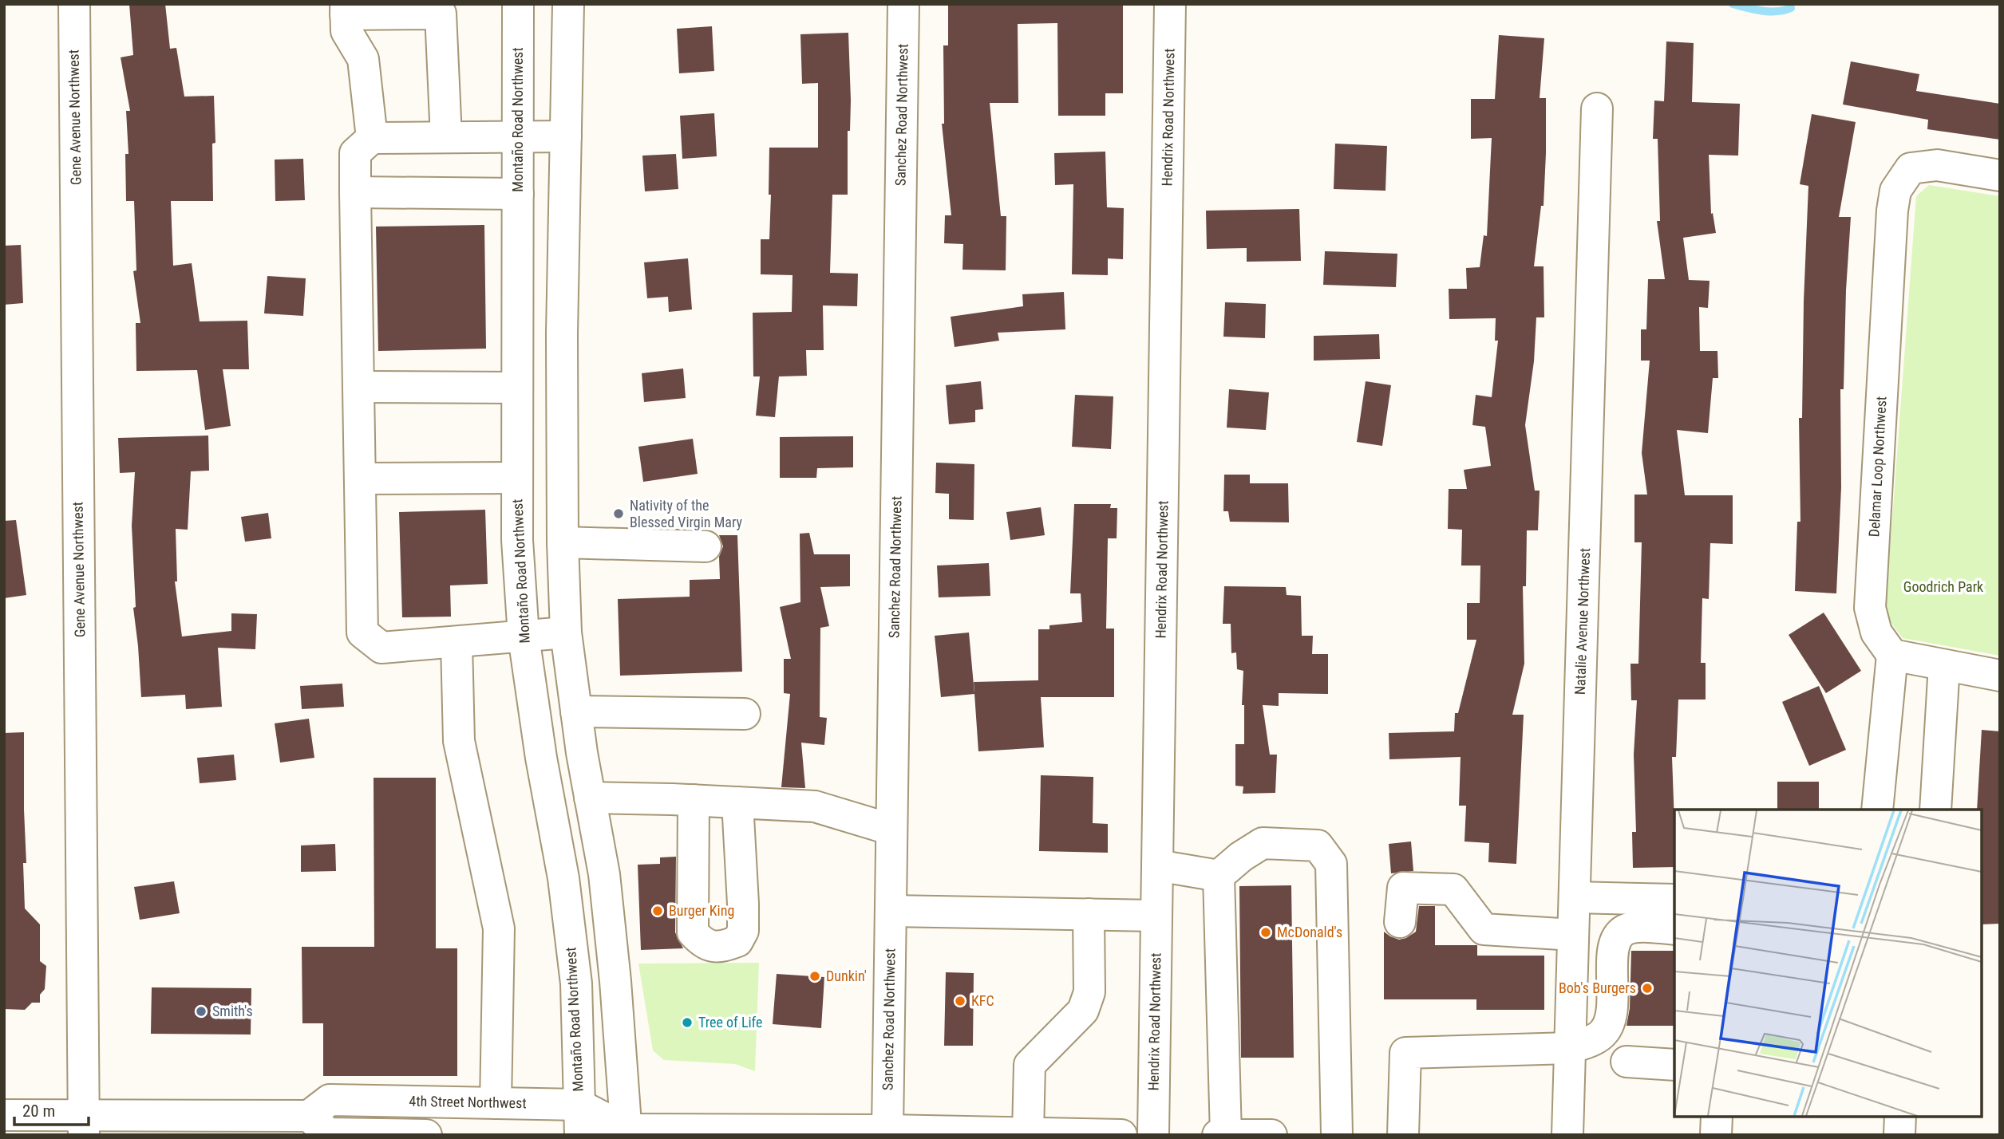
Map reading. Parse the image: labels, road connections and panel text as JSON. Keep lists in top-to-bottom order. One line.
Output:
{"streets":{"street":["Sanchez Road Northwest","Gene Avenue Northwest","Hendrix Road Northwest","Montaño Road Northwest","Delamar Loop Northwest","Natalie Avenue Northwest","4th Street Northwest"]},"crossings":[["Sanchez Road Northwest","4th Street Northwest"],["Montaño Road Northwest","4th Street Northwest"]],"parks":["Goodrich Park"],"places":["Nativity of the Blessed Virgin Mary","Burger King","McDonald's","Dunkin'","Bob's Burgers","KFC","Smith's","Tree of Life"],"scale_bar":"20 m"}
